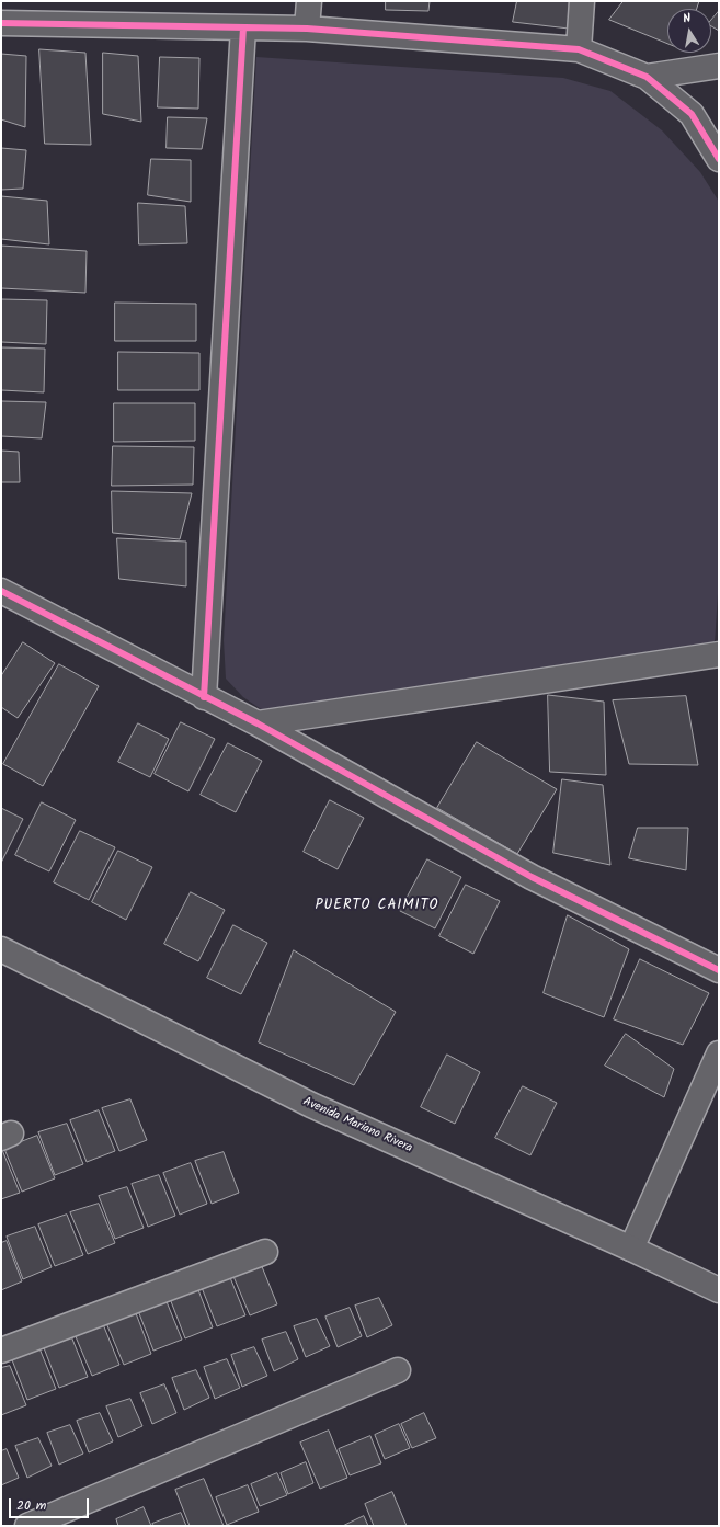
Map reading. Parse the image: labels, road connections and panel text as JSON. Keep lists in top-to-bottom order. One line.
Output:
{"streets":{"street":["Avenida Mariano Rivera"]},"districts":["PUERTO CAIMITO"],"scale_bar":"20 m","north":"top"}
